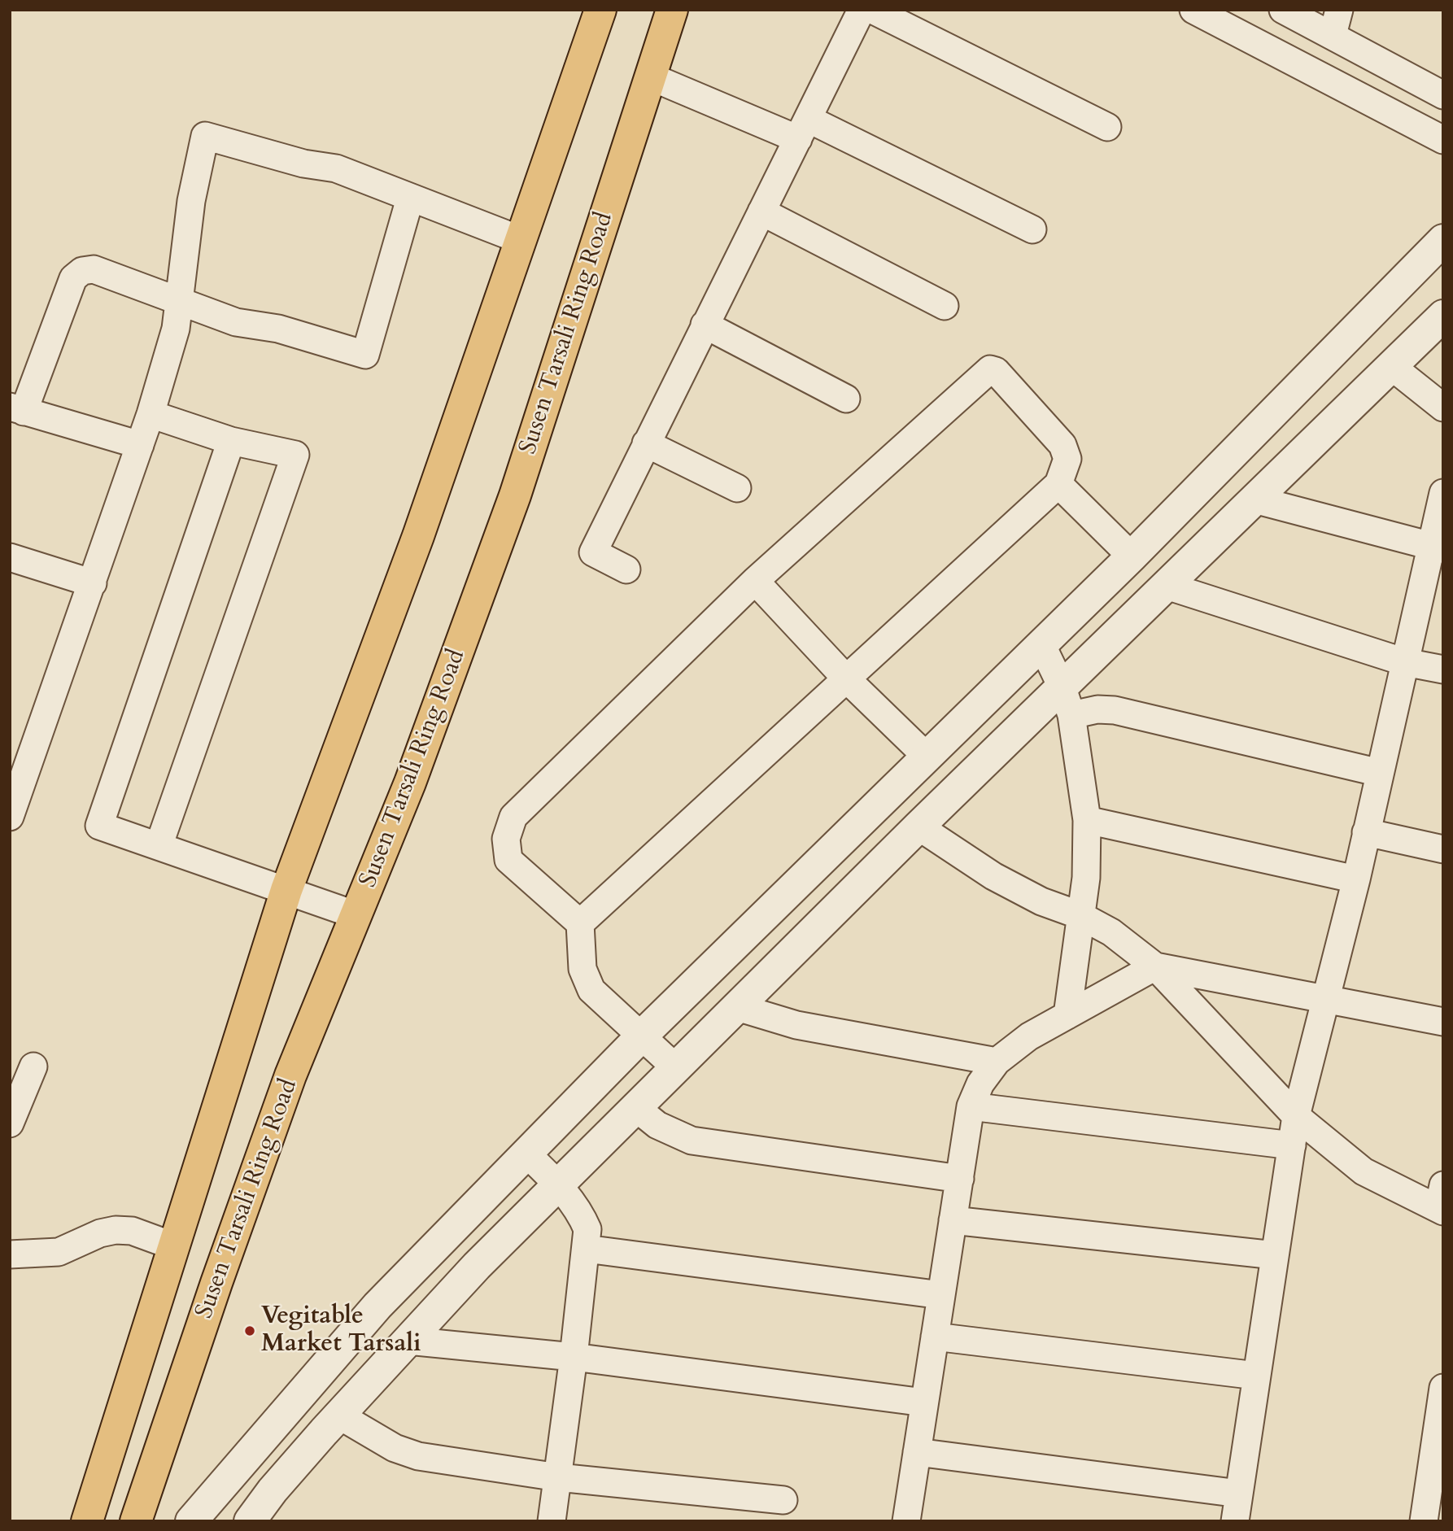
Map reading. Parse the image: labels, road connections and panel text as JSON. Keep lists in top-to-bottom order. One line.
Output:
{"streets":{"main road":["Susen Tarsali Ring Road"]},"places":["Vegitable Market Tarsali"]}
